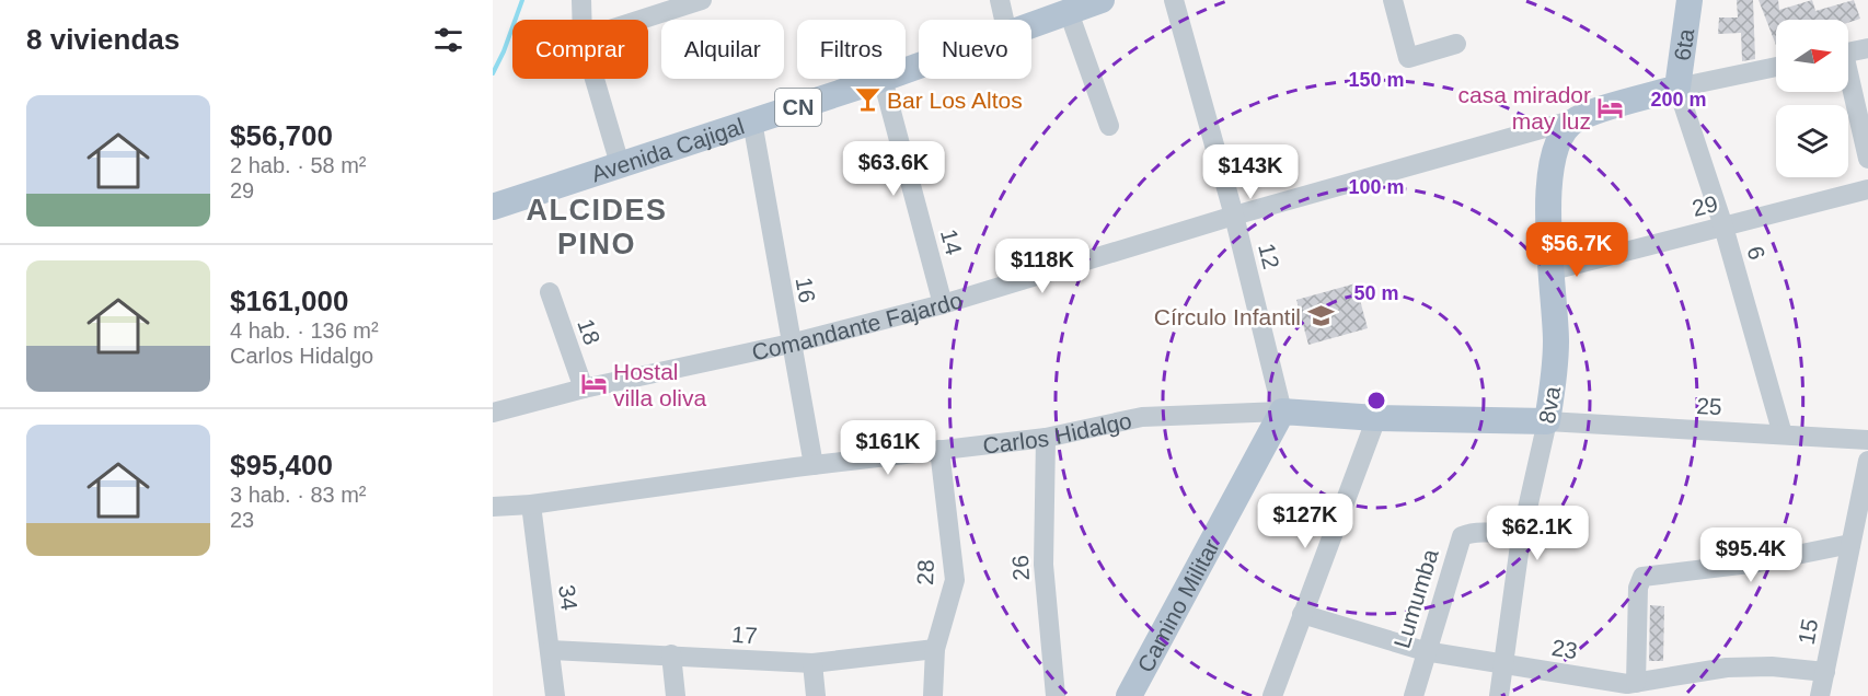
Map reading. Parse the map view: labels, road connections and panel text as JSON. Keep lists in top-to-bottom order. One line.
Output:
{"streets":{"main road":["6ta","CN","Avenida Cajigal","Comandante Fajardo","8va","Carlos Hidalgo","Camino Militar"],"street":["29","14","6","12","16","18","25","26","28","34","Lumumba","15","17","23"]},"crossings":[["6ta","6"],["6ta","Comandante Fajardo"],["Avenida Cajigal","14"],["Avenida Cajigal","16"],["29","6"],["29","8va"],["14","Comandante Fajardo"],["6","Comandante Fajardo"],["6","25"],["12","Comandante Fajardo"],["12","Carlos Hidalgo"],["12","Camino Militar"],["16","Comandante Fajardo"],["16","Carlos Hidalgo"],["Comandante Fajardo","18"],["Comandante Fajardo","8va"],["8va","25"],["8va","Carlos Hidalgo"],["8va","Lumumba"],["8va","23"],["25","Carlos Hidalgo"],["Carlos Hidalgo","26"],["Carlos Hidalgo","28"],["Carlos Hidalgo","34"],["Carlos Hidalgo","Camino Militar"],["28","17"],["34","17"],["Lumumba","23"],["15","23"]],"districts":["ALCIDES PINO"],"places":{"bar":["Bar Los Altos"],"hotel":["casa mirador may luz","Hostal villa oliva"],"school or university":["Círculo Infantil"]},"north":"right","page":{"heading":"8 viviendas","chip":["Comprar","Alquilar","Filtros","Nuevo"],"list":[{"name":"$56,700","note":"2 hab. · 58 m² · 29"},{"name":"$161,000","note":"4 hab. · 136 m² · Carlos Hidalgo"},{"name":"$95,400","note":"3 hab. · 83 m² · 23"}],"price":["$63.6K","$143K","$56.7K","$118K","$161K","$127K","$62.1K","$95.4K"]},"rings":["150 m","200 m","100 m","50 m"]}
